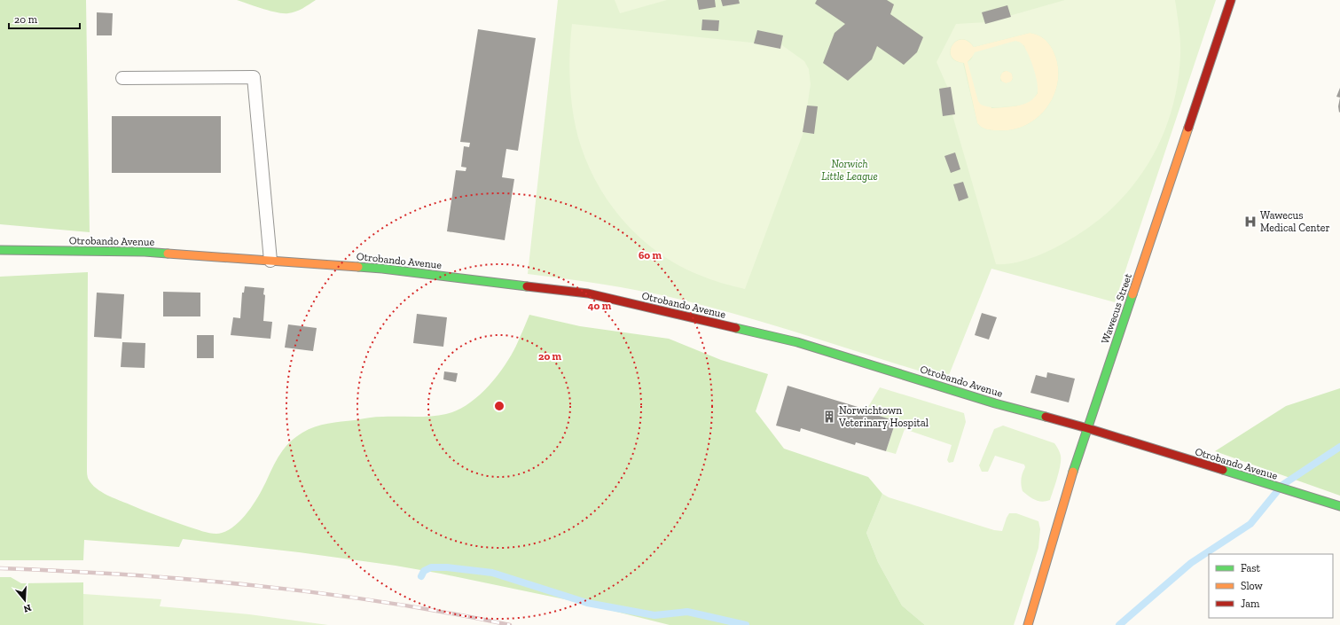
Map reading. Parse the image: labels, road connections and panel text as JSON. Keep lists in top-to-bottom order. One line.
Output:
{"streets":{"street":["Otrobando Avenue","Wawecus Street"]},"crossings":[["Otrobando Avenue","Wawecus Street"]],"parks":["Norwich Little League"],"places":{"hospital":["Wawecus Medical Center"],"building":["Norwichtown Veterinary Hospital"]},"legend":["Fast","Slow","Jam"],"scale_bar":"20 m","north":"bottom","rings":["60 m","40 m","20 m"]}
